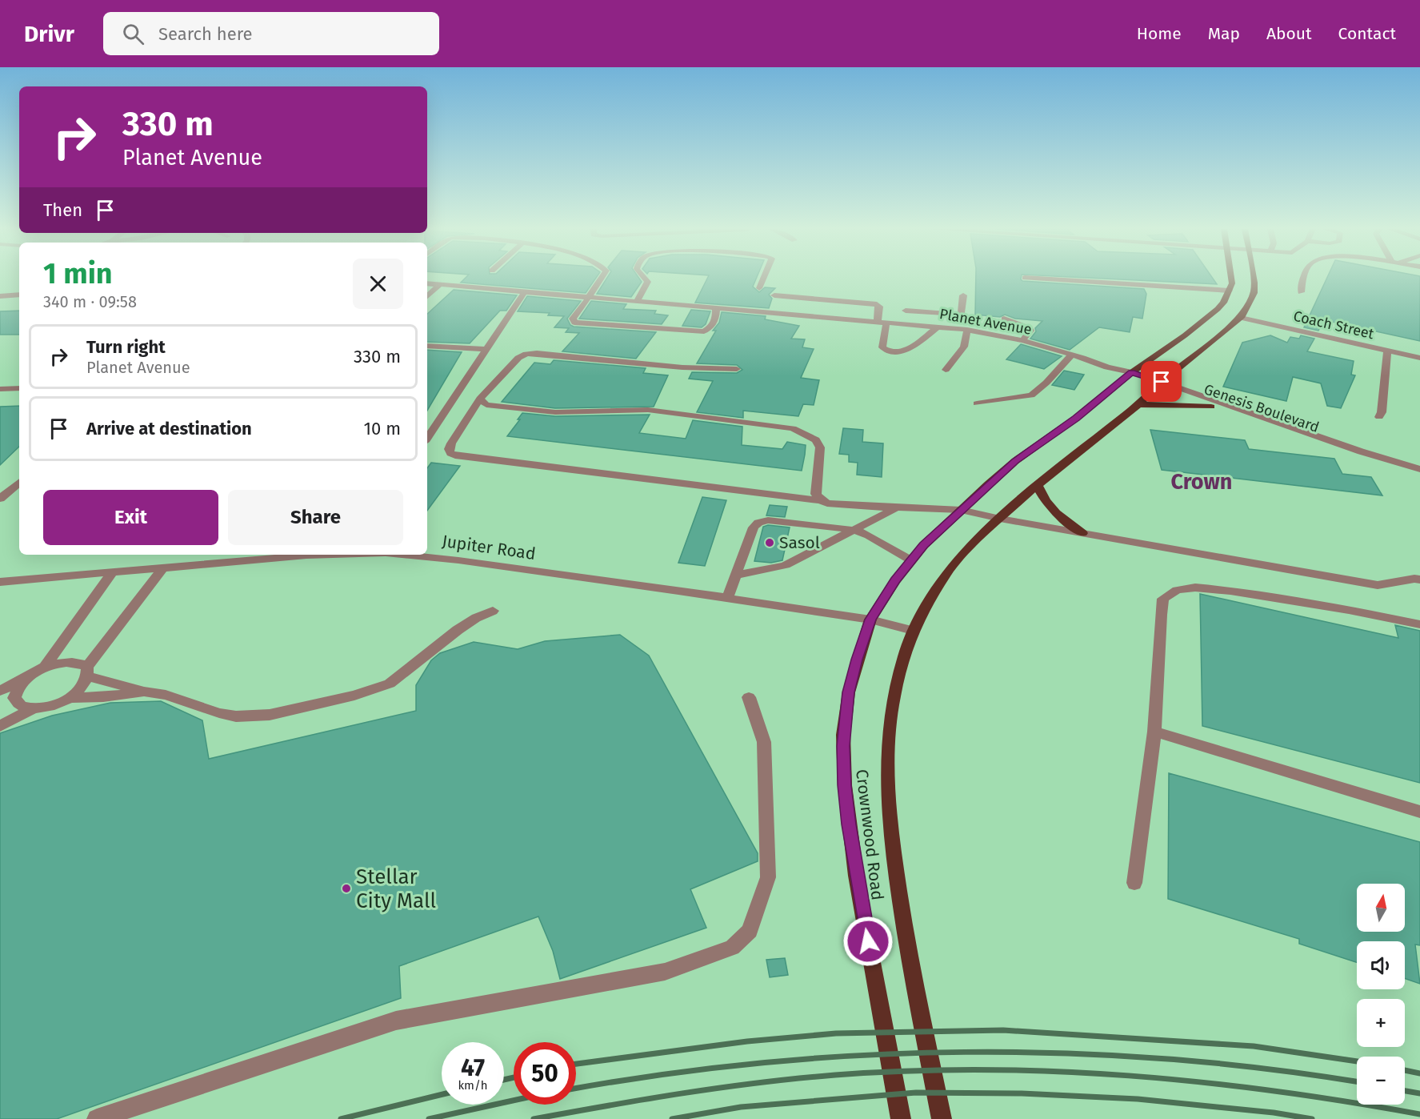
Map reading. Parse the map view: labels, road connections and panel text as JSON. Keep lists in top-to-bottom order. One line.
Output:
{"streets":{"main road":["Crownwood Road"],"street":["Planet Avenue","Coach Street","Genesis Boulevard","Jupiter Road"]},"crossings":[["Planet Avenue","Genesis Boulevard"],["Planet Avenue","Crownwood Road"],["Coach Street","Crownwood Road"],["Genesis Boulevard","Crownwood Road"],["Jupiter Road","Crownwood Road"]],"districts":["Crown"],"places":["Sasol","Stellar City Mall"],"north":"top","page":{"header":"Drivr","search":"Search here","nav":["Home","Map","About","Contact"],"turn":["330 m","Planet Avenue"],"then":"Then","heading":["1 min","340 m · 09:58"],"list":[{"name":"Turn right","note":"Planet Avenue","value":"330 m"},{"name":"Arrive at destination","value":"10 m"}],"buttons":["Exit","Share"],"map_buttons":["+","−"],"speed":"47 km/h","limit":"50"}}
